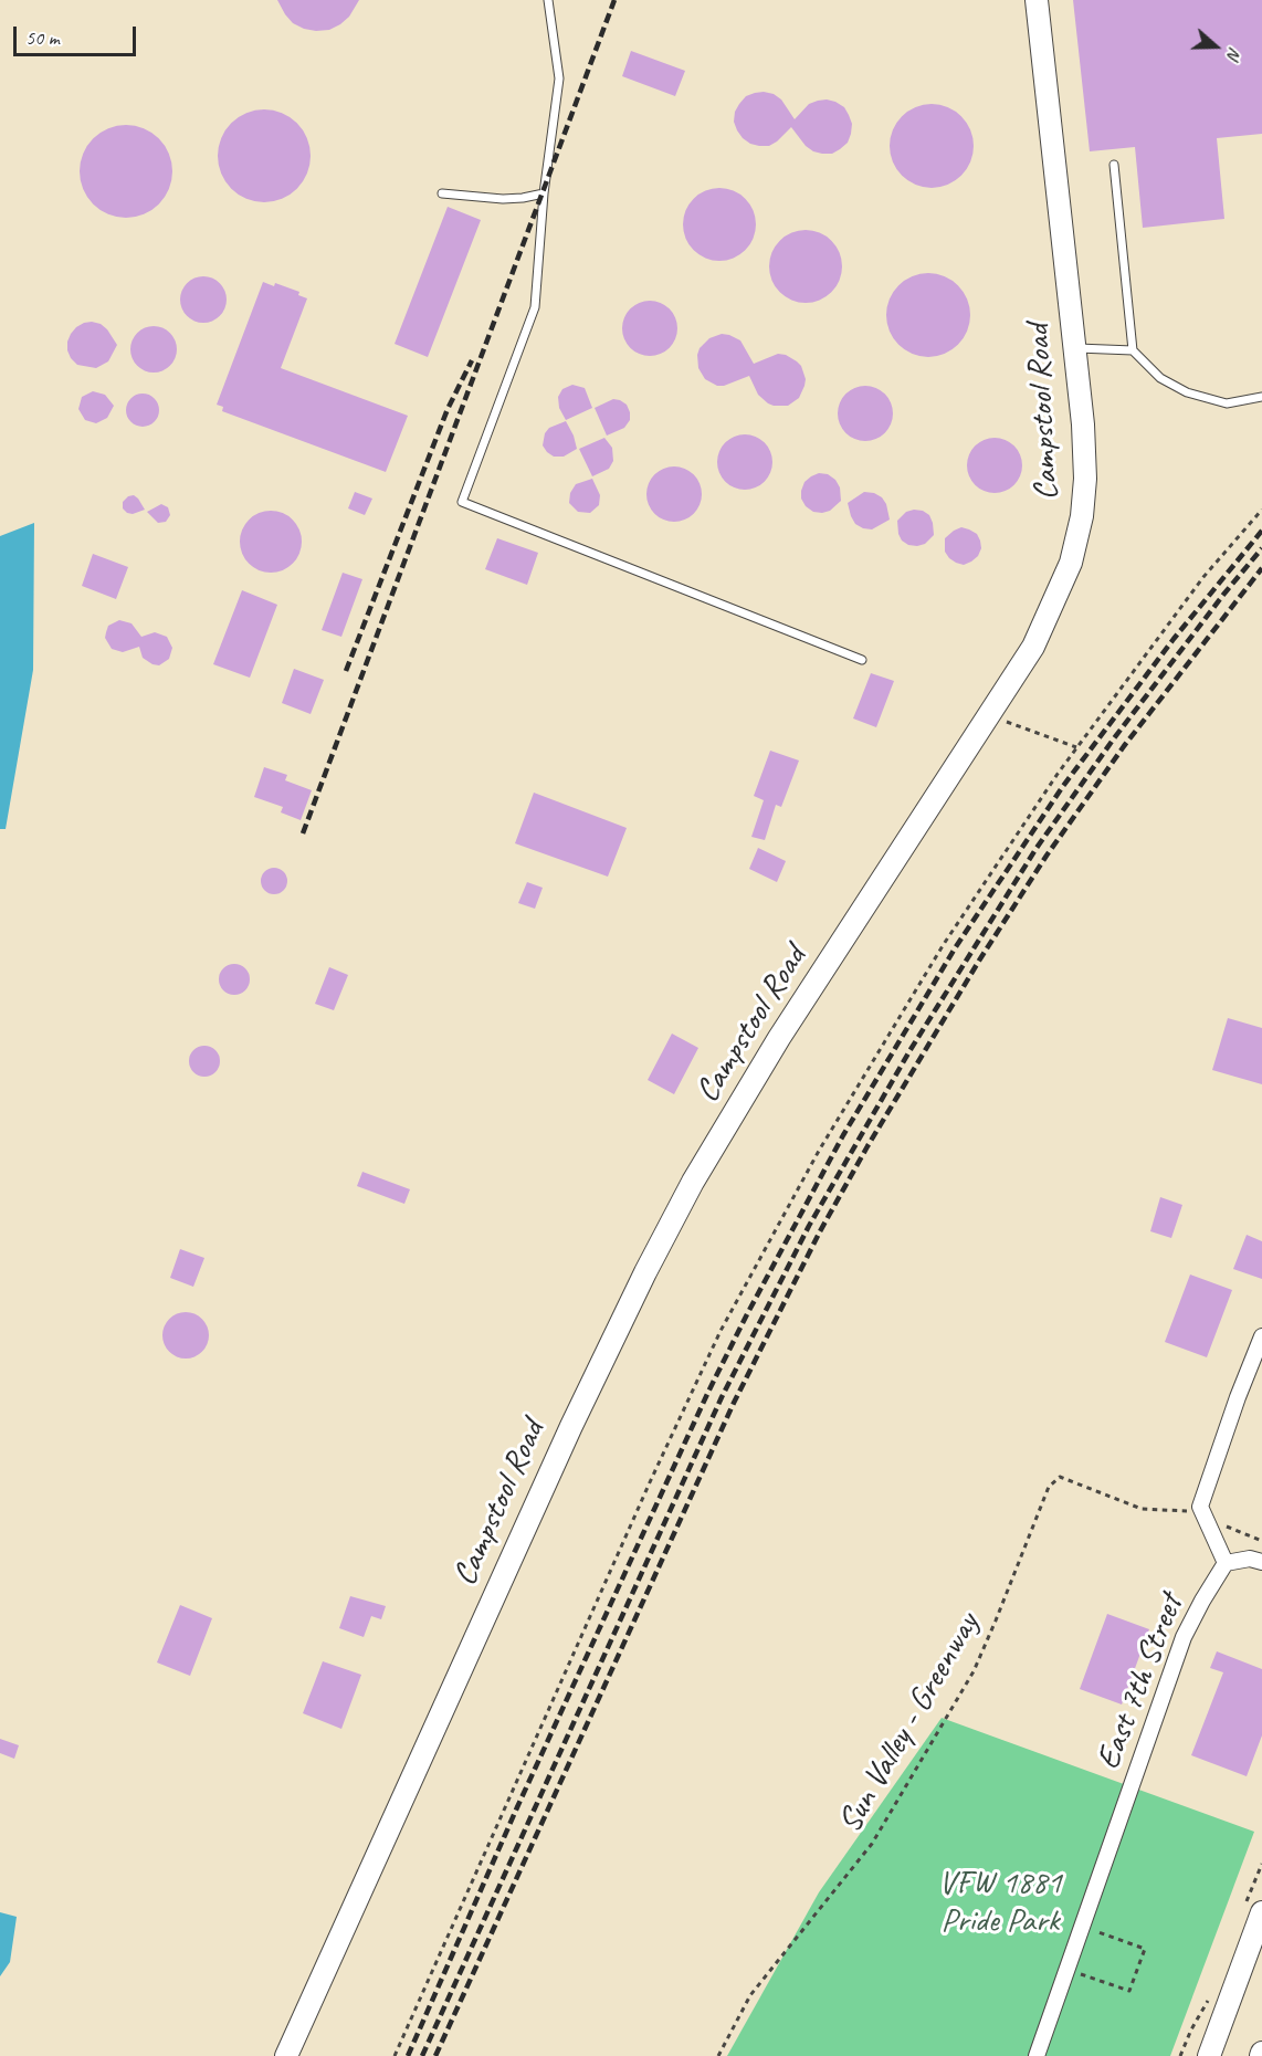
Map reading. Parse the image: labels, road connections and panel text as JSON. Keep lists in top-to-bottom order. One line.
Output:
{"streets":{"main road":["Campstool Road"],"street":["East 7th Street"],"path":["Sun Valley - Greenway"]},"parks":["VFW 1881 Pride Park"],"scale_bar":"50 m","north":"right"}
